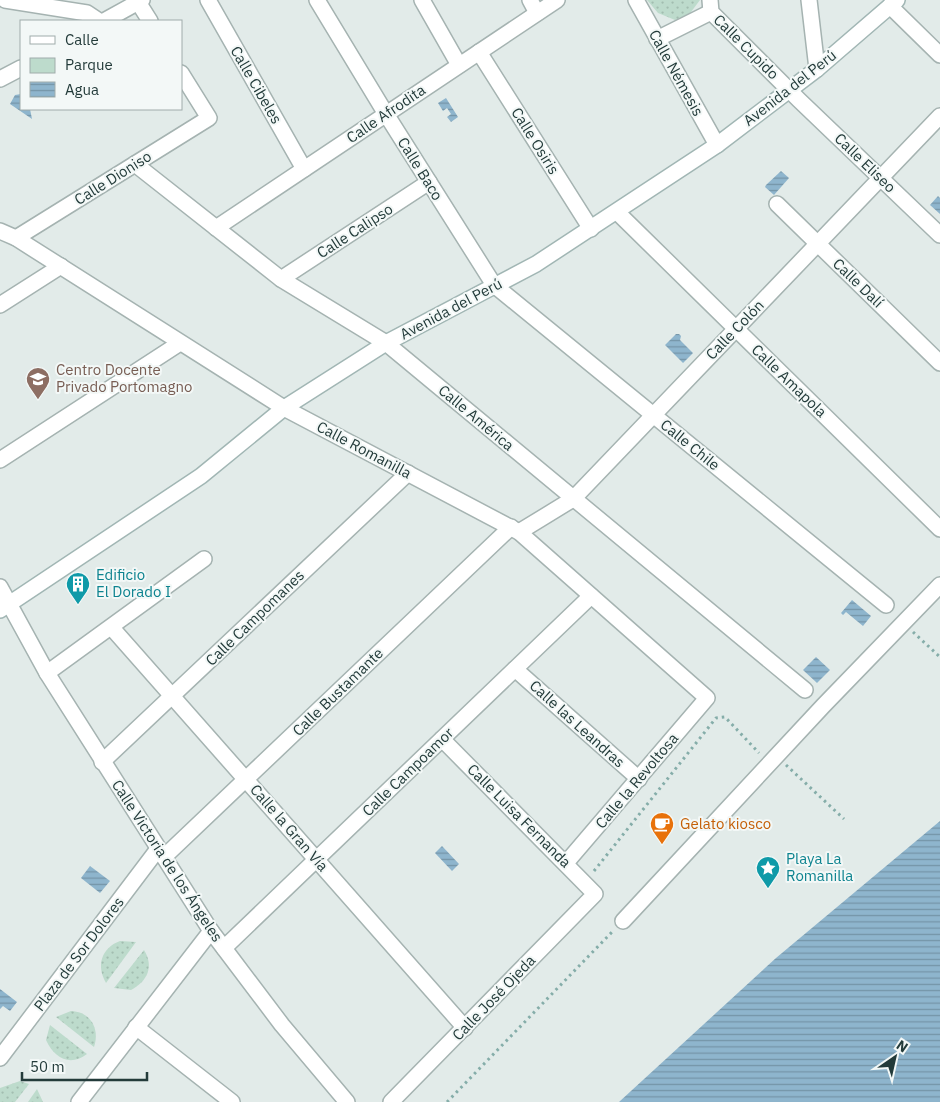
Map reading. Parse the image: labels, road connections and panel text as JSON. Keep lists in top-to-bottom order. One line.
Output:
{"streets":{"street":["Calle Cupido","Calle Némesis","Calle Cibeles","Avenida del Perú","Calle Afrodita","Calle Osiris","Calle Eliseo","Calle Baco","Calle Dioniso","Calle Calipso","Calle Dalí","Calle Colón","Calle Amapola","Calle América","Calle Chile","Calle Romanilla","Calle Campomanes","Calle Bustamante","Calle las Leandras","Calle Campoamor","Calle la Revoltosa","Calle Luisa Fernanda","Calle la Gran Vía","Calle Victoria de los Ángeles","Plaza de Sor Dolores","Calle José Ojeda"]},"crossings":[["Calle Cupido","Avenida del Perú"],["Calle Cupido","Calle Eliseo"],["Calle Némesis","Avenida del Perú"],["Calle Cibeles","Calle Afrodita"],["Avenida del Perú","Calle Osiris"],["Avenida del Perú","Calle Eliseo"],["Avenida del Perú","Calle Baco"],["Avenida del Perú","Calle Amapola"],["Avenida del Perú","Calle América"],["Avenida del Perú","Calle Chile"],["Avenida del Perú","Calle Romanilla"],["Avenida del Perú","Calle Victoria de los Ángeles"],["Calle Afrodita","Calle Osiris"],["Calle Afrodita","Calle Baco"],["Calle Afrodita","Calle América"],["Calle Eliseo","Calle Colón"],["Calle Baco","Calle Calipso"],["Calle Baco","Calle Chile"],["Calle Dioniso","Calle América"],["Calle Dioniso","Calle Romanilla"],["Calle Calipso","Calle América"],["Calle Dalí","Calle Colón"],["Calle Colón","Calle Amapola"],["Calle Colón","Calle América"],["Calle Colón","Calle Chile"],["Calle Colón","Calle Romanilla"],["Calle Colón","Calle Bustamante"],["Calle Romanilla","Calle Campomanes"],["Calle Romanilla","Calle Bustamante"],["Calle Romanilla","Calle Campoamor"],["Calle Romanilla","Calle la Revoltosa"],["Calle Campomanes","Calle la Gran Vía"],["Calle Campomanes","Calle Victoria de los Ángeles"],["Calle Bustamante","Calle la Gran Vía"],["Calle Bustamante","Calle Victoria de los Ángeles"],["Calle Bustamante","Plaza de Sor Dolores"],["Calle las Leandras","Calle Campoamor"],["Calle las Leandras","Calle la Revoltosa"],["Calle Campoamor","Calle Luisa Fernanda"],["Calle Campoamor","Calle la Gran Vía"],["Calle Campoamor","Calle Victoria de los Ángeles"],["Calle la Revoltosa","Calle Luisa Fernanda"],["Calle Luisa Fernanda","Calle José Ojeda"],["Calle la Gran Vía","Calle José Ojeda"],["Calle Victoria de los Ángeles","Plaza de Sor Dolores"]],"places":{"school or university":["Centro Docente Privado Portomagno"],"building":["Edificio El Dorado I"],"cafe":["Gelato kiosco"],"place":["Playa La Romanilla"]},"legend":["Calle","Parque","Agua"],"scale_bar":"50 m","north":"top right"}
